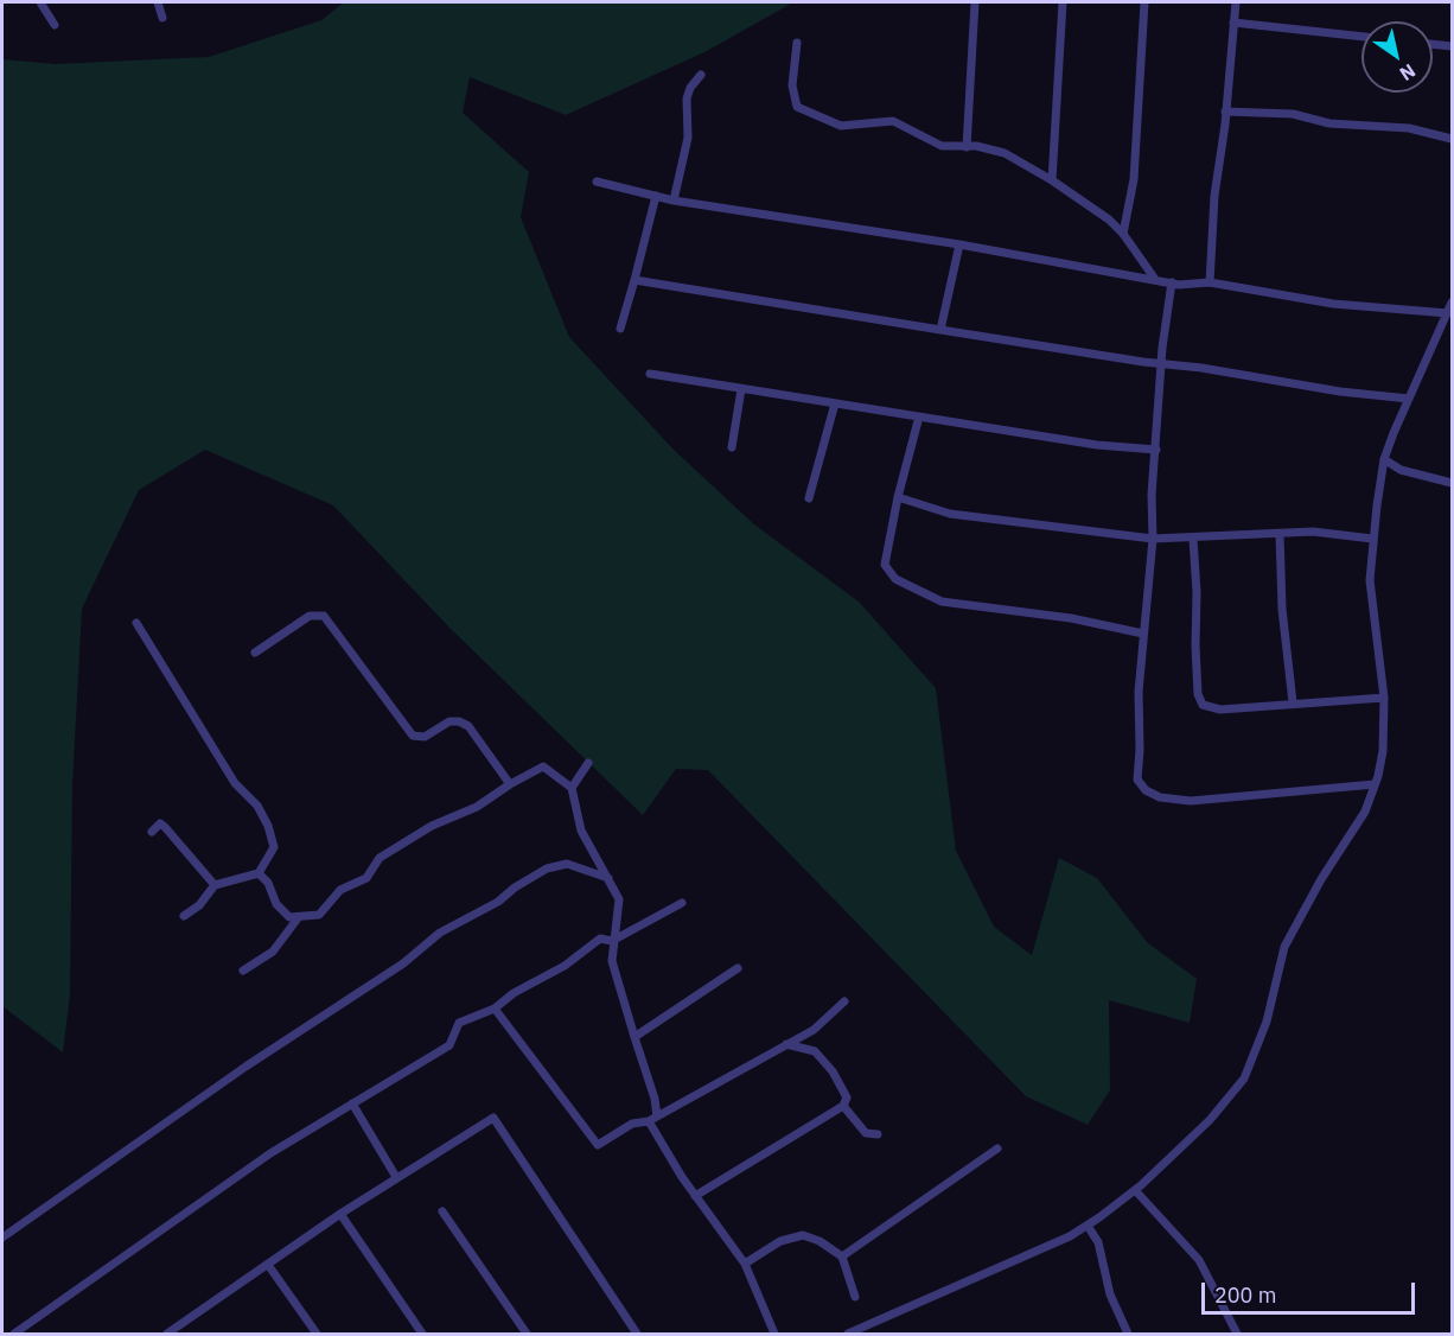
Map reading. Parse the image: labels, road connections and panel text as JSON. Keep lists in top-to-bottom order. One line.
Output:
{"scale_bar":"200 m","north":"bottom right"}
